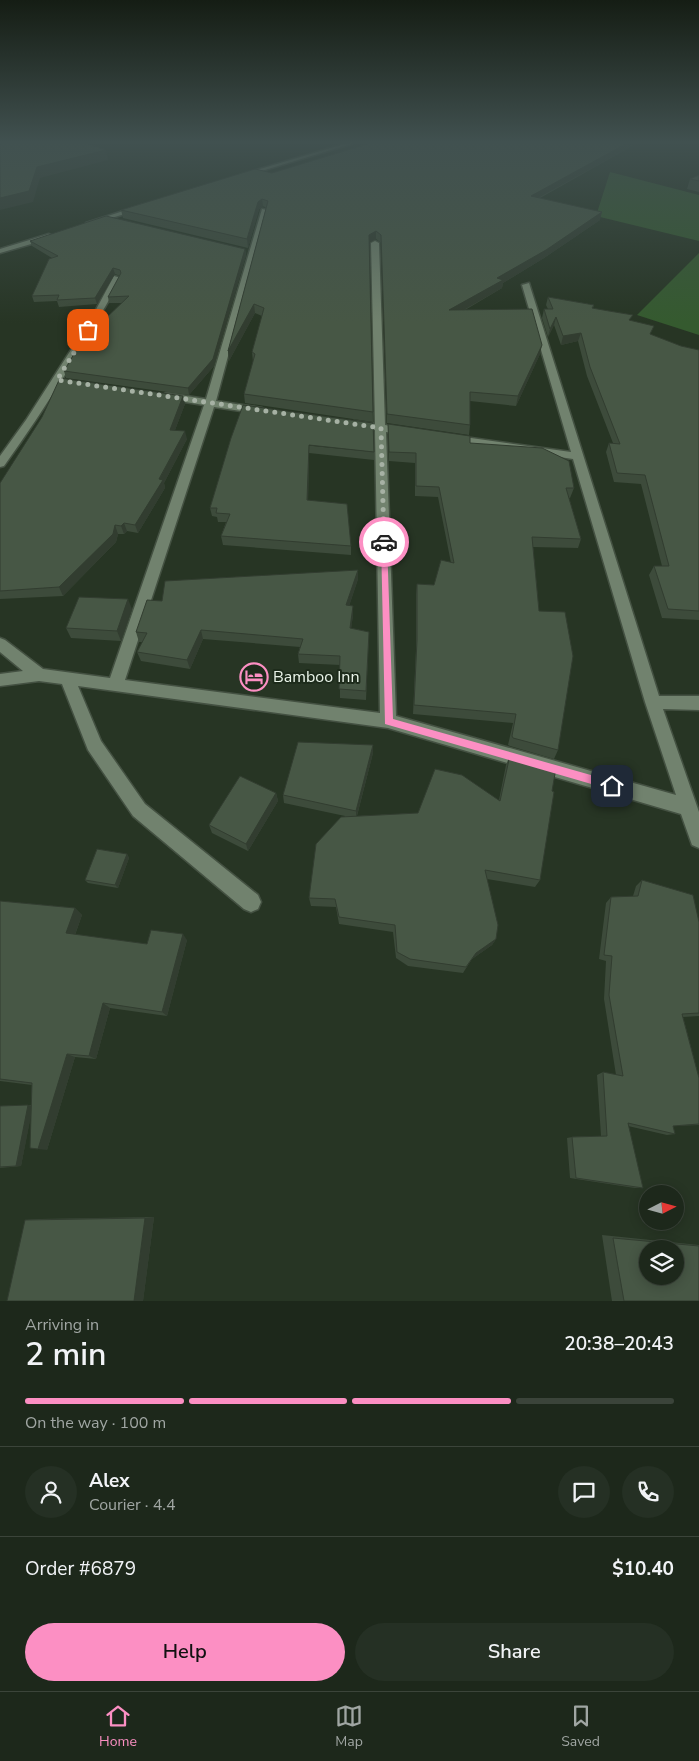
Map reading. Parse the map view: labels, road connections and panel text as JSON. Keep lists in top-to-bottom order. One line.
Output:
{"places":{"hotel":["Bamboo Inn"]},"north":"right","page":{"heading":["2 min","Arriving in","20:38–20:43"],"panel":["Alex","Courier · 4.4","Order #6879","$10.40"],"bar":"On the way · 100 m","buttons":["Help","Share"],"tabs":["Home","Map","Saved"]}}
